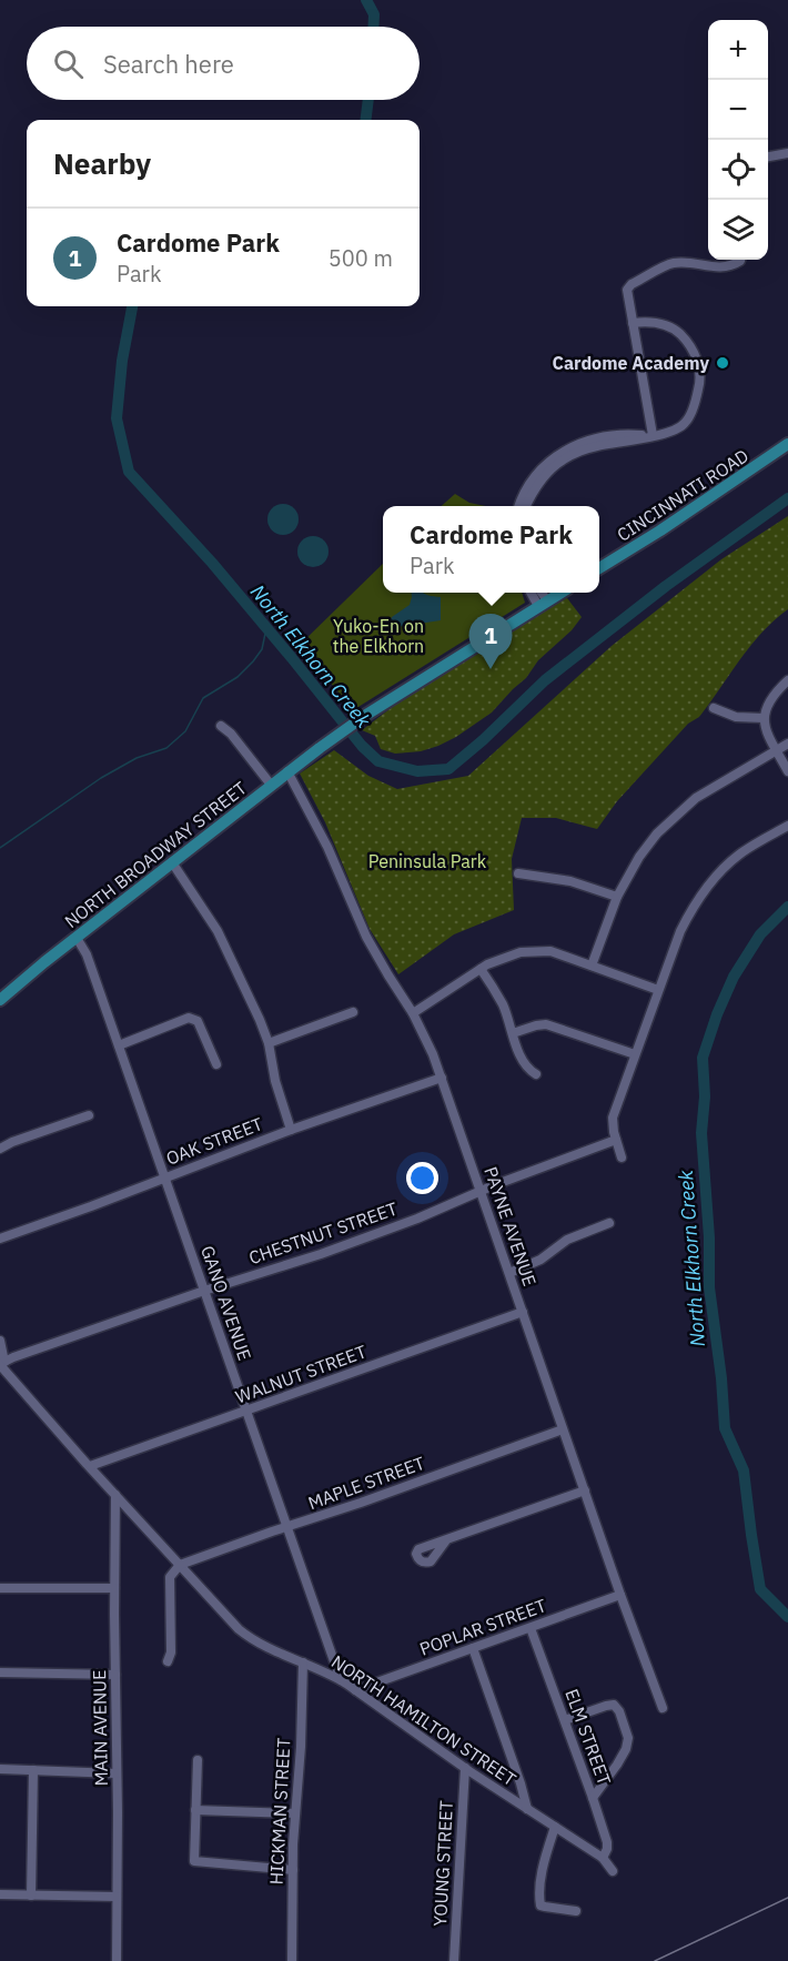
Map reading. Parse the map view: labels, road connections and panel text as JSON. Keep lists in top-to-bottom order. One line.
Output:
{"streets":{"main road":["CINCINNATI ROAD","NORTH BROADWAY STREET"],"street":["OAK STREET","PAYNE AVENUE","CHESTNUT STREET","GANO AVENUE","WALNUT STREET","MAPLE STREET","POPLAR STREET","NORTH HAMILTON STREET","MAIN AVENUE","ELM STREET","HICKMAN STREET","YOUNG STREET"]},"crossings":[["NORTH BROADWAY STREET","PAYNE AVENUE"],["NORTH BROADWAY STREET","GANO AVENUE"],["OAK STREET","PAYNE AVENUE"],["OAK STREET","GANO AVENUE"],["PAYNE AVENUE","CHESTNUT STREET"],["PAYNE AVENUE","WALNUT STREET"],["PAYNE AVENUE","MAPLE STREET"],["PAYNE AVENUE","POPLAR STREET"],["CHESTNUT STREET","GANO AVENUE"],["CHESTNUT STREET","NORTH HAMILTON STREET"],["GANO AVENUE","WALNUT STREET"],["GANO AVENUE","MAPLE STREET"],["GANO AVENUE","NORTH HAMILTON STREET"],["WALNUT STREET","NORTH HAMILTON STREET"],["MAPLE STREET","NORTH HAMILTON STREET"],["POPLAR STREET","NORTH HAMILTON STREET"],["POPLAR STREET","ELM STREET"],["NORTH HAMILTON STREET","MAIN AVENUE"],["NORTH HAMILTON STREET","ELM STREET"],["NORTH HAMILTON STREET","HICKMAN STREET"],["NORTH HAMILTON STREET","YOUNG STREET"]],"water":["North Elkhorn Creek"],"parks":["Yuko-En on the Elkhorn","Peninsula Park"],"places":["Cardome Academy"],"page":{"map_buttons":["+","−"],"search":"Search here","heading":"Nearby","list":[{"mark":"1","name":"Cardome Park","note":"Park","value":"500 m"}],"popup":["Cardome Park","Park"],"pins":"1"}}
